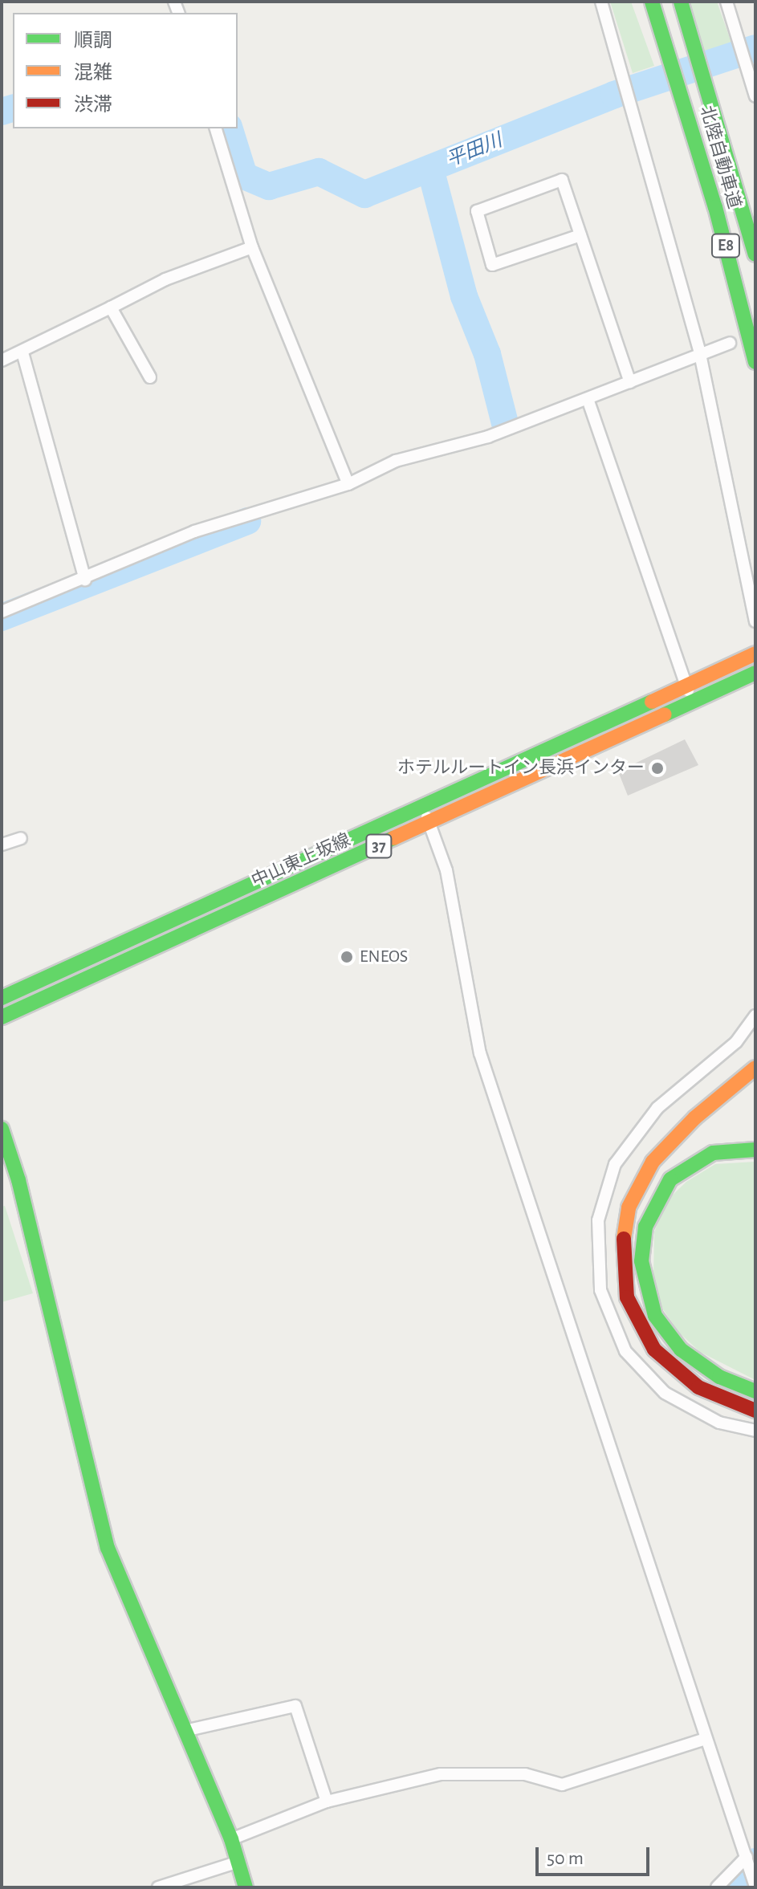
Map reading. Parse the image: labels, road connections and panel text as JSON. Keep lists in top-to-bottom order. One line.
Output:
{"streets":{"main road":["北陸自動車道","E8","37","中山東上坂線"]},"water":["平田川"],"places":["ホテルルートイン長浜インター","ENEOS"],"legend":["順調","混雑","渋滞"],"scale_bar":"50 m"}
